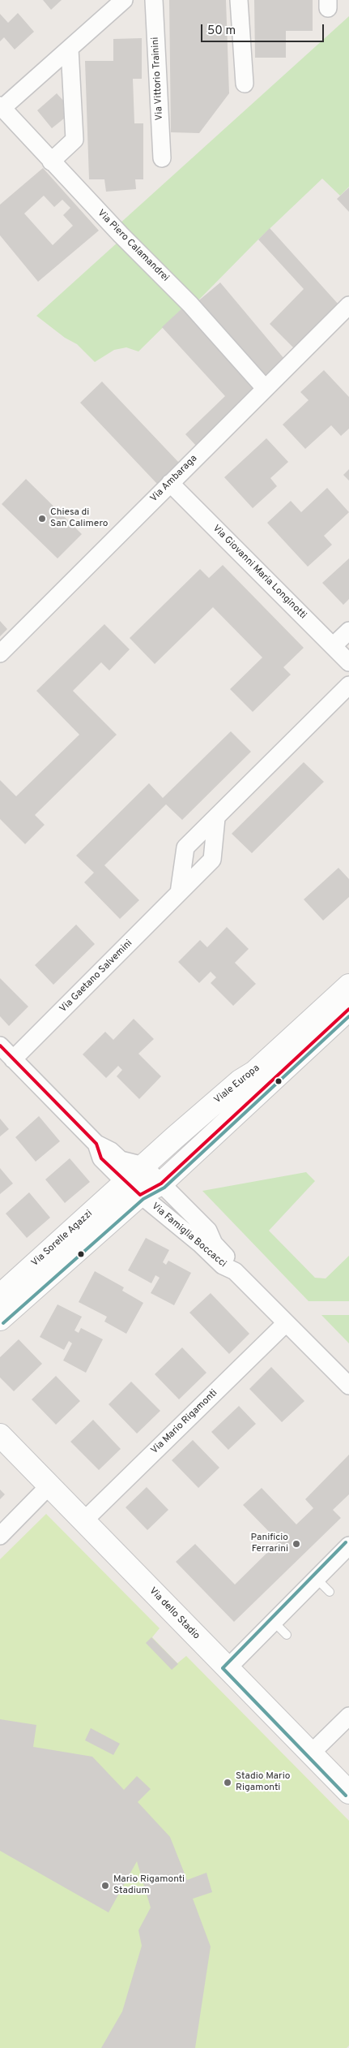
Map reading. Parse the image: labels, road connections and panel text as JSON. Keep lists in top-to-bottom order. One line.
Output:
{"streets":{"street":["Via Vittorio Trainini","Via Piero Calamandrei","Via Ambaraga","Via Giovanni Maria Longinotti","Via Gaetano Salvemini","Viale Europa","Via Famiglia Boccacci","Via Sorelle Agazzi","Via Mario Rigamonti","Via dello Stadio"]},"crossings":[["Via Piero Calamandrei","Via Ambaraga"],["Via Ambaraga","Via Giovanni Maria Longinotti"],["Via Gaetano Salvemini","Via Famiglia Boccacci"],["Viale Europa","Via Famiglia Boccacci"],["Viale Europa","Via Sorelle Agazzi"],["Via Famiglia Boccacci","Via Sorelle Agazzi"],["Via Famiglia Boccacci","Via Mario Rigamonti"],["Via Mario Rigamonti","Via dello Stadio"]],"places":["Chiesa di San Calimero","Panificio Ferrarini","Stadio Mario Rigamonti","Mario Rigamonti Stadium"],"scale_bar":"50 m"}
